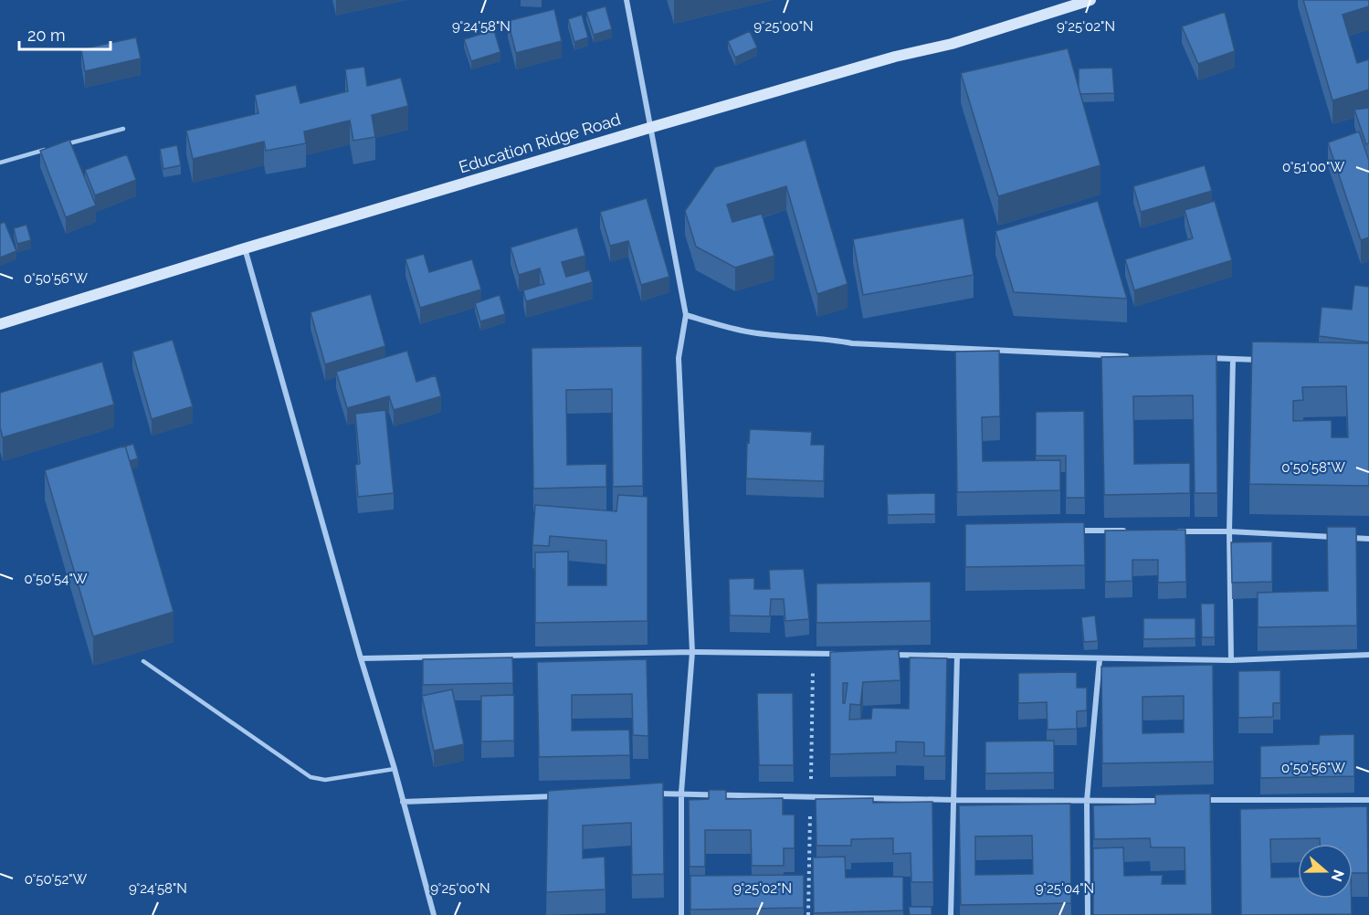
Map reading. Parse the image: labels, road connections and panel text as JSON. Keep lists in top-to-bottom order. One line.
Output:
{"streets":{"street":["Education Ridge Road"]},"scale_bar":"20 m","north":"right","coordinates":["9°24'58\"N","9°25'00\"N","9°25'02\"N","0°51'00\"W","0°50'56\"W","0°50'58\"W","0°50'54\"W","0°50'52\"W","9°25'04\"N"]}
